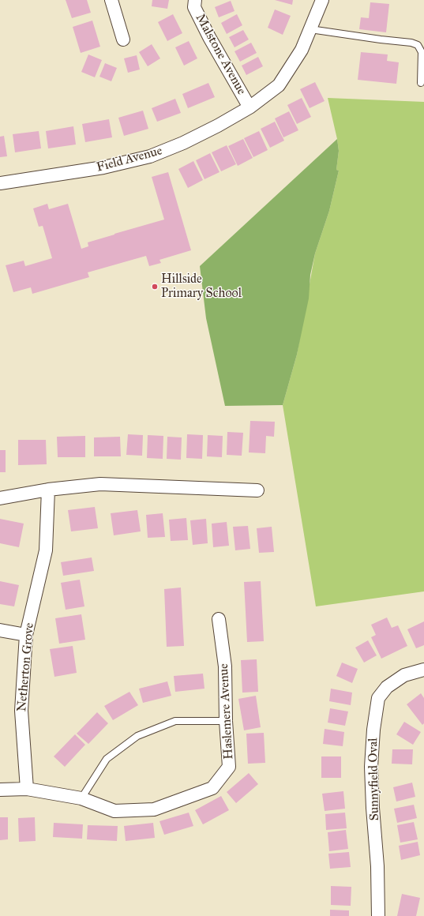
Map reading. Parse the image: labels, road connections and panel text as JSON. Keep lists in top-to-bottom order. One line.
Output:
{"streets":{"street":["Malstone Avenue","Field Avenue","Netherton Grove","Haslemere Avenue","Sunnyfield Oval"]},"crossings":[["Malstone Avenue","Field Avenue"],["Netherton Grove","Haslemere Avenue"]],"places":["Hillside Primary School"]}
